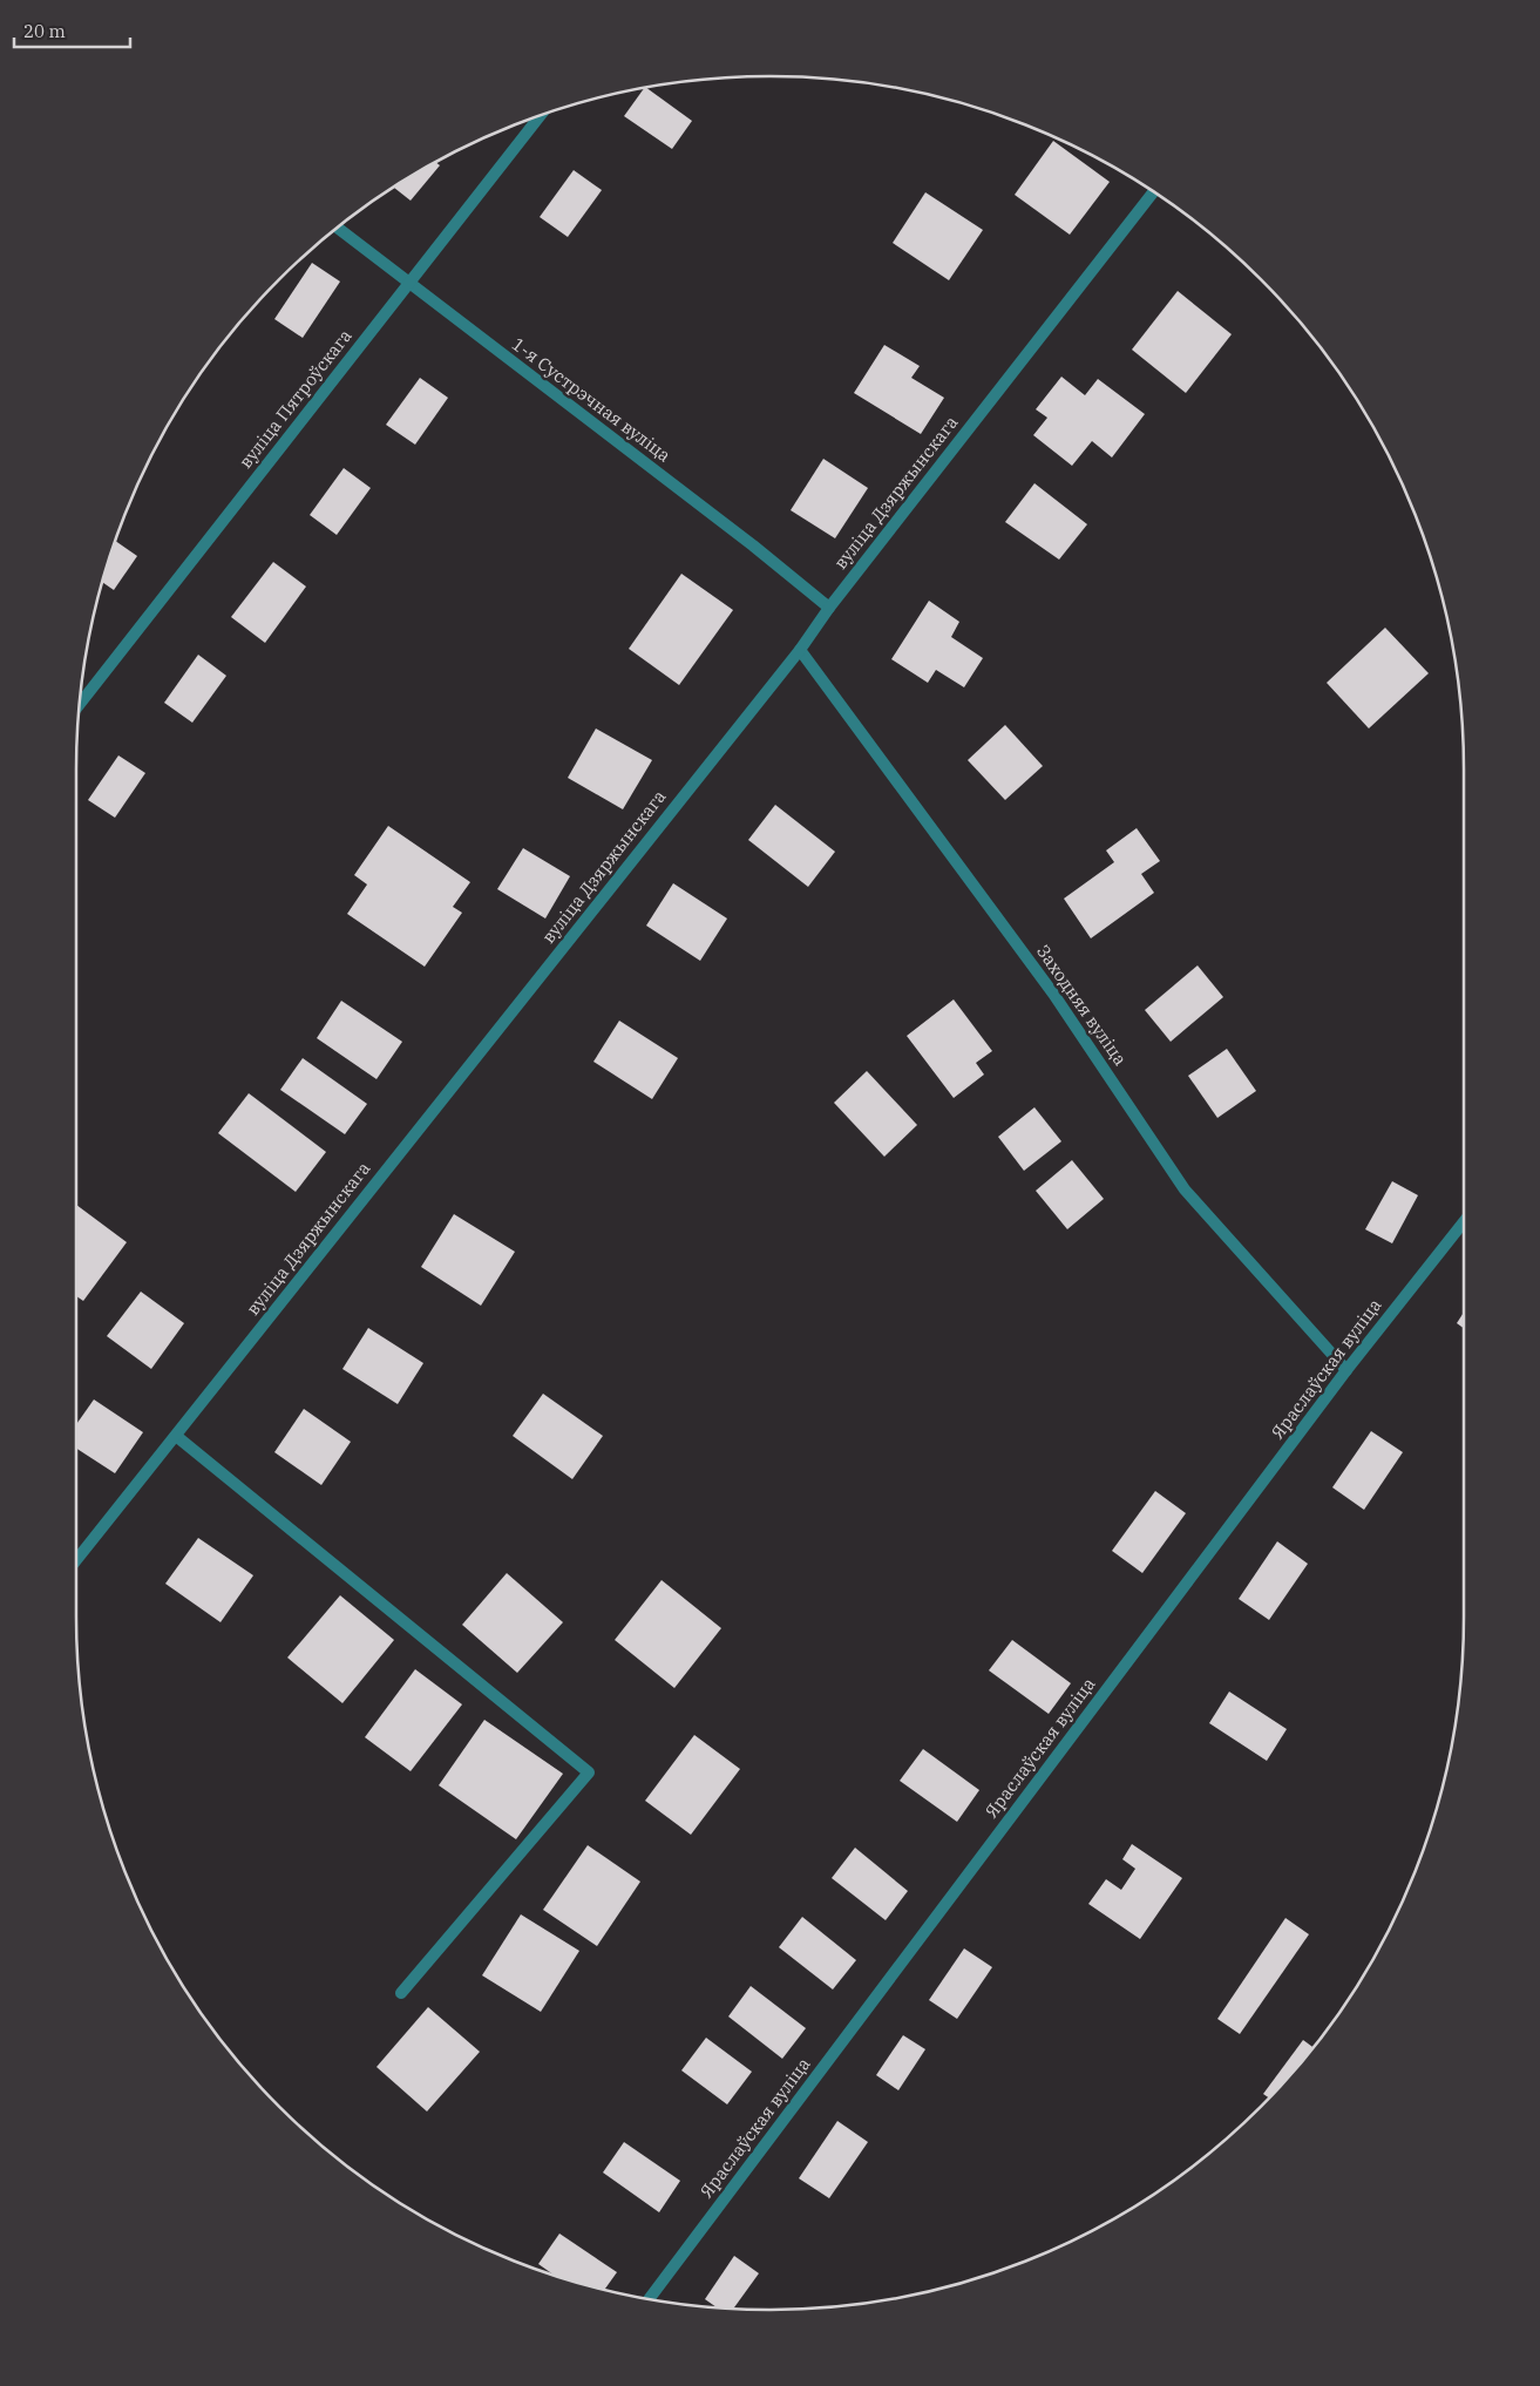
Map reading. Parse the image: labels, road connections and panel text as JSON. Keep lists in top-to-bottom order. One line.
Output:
{"streets":{"street":["вуліца Пятроўскага","1-я Сустрэчная вуліца","вуліца Дзяржынскага","Заходняя вуліца","Яраслаўская вуліца"]},"crossings":[["вуліца Пятроўскага","1-я Сустрэчная вуліца"],["1-я Сустрэчная вуліца","вуліца Дзяржынскага"],["вуліца Дзяржынскага","Заходняя вуліца"],["Заходняя вуліца","Яраслаўская вуліца"]],"scale_bar":"20 m"}
